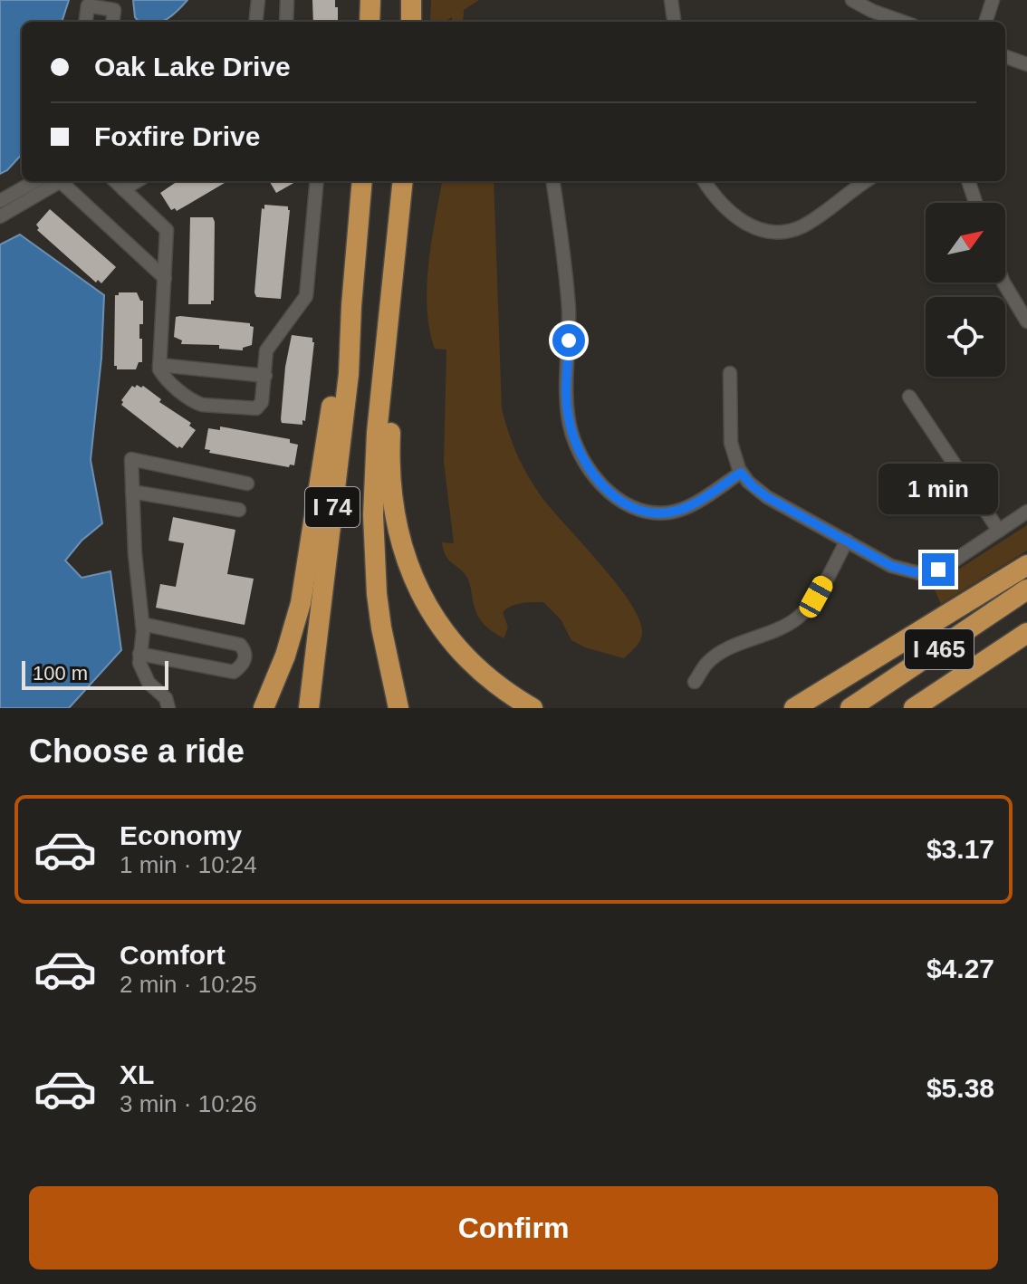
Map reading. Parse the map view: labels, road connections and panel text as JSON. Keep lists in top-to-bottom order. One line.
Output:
{"streets":{"highway":["I 74","I 465"]},"scale_bar":"100 m","north":"top right","page":{"banner":["Oak Lake Drive","Foxfire Drive"],"bubble":"1 min","scale":"100 m","heading":"Choose a ride","list":[{"name":"Economy","note":"1 min · 10:24","value":"$3.17"},{"name":"Comfort","note":"2 min · 10:25","value":"$4.27"},{"name":"XL","note":"3 min · 10:26","value":"$5.38"}],"buttons":"Confirm"}}
